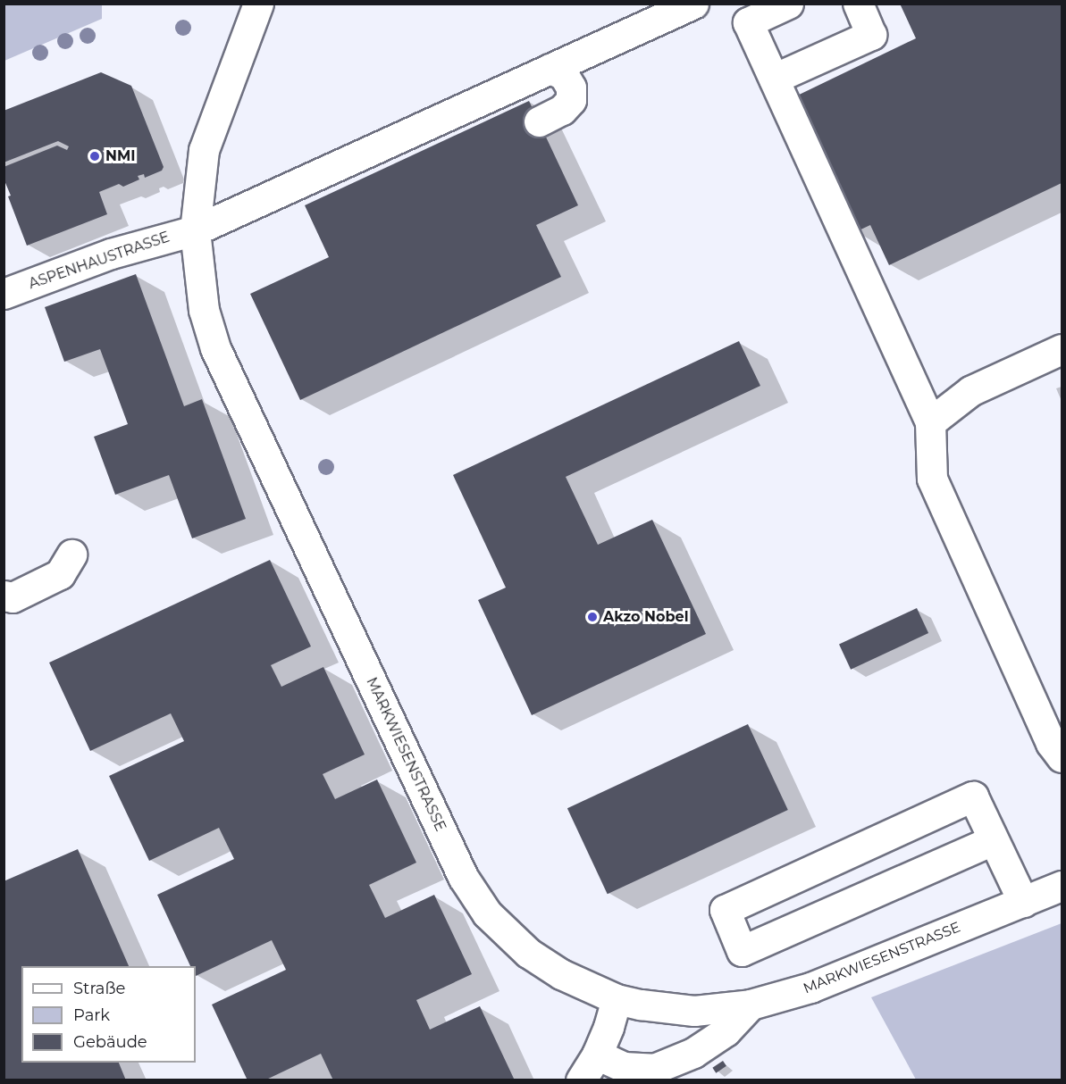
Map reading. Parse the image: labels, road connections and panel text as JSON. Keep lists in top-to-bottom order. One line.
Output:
{"streets":{"street":["ASPENHAUSTRASSE","MARKWIESENSTRASSE"]},"crossings":[["ASPENHAUSTRASSE","MARKWIESENSTRASSE"]],"places":["NMI","Akzo Nobel"],"legend":["Straße","Park","Gebäude"]}
